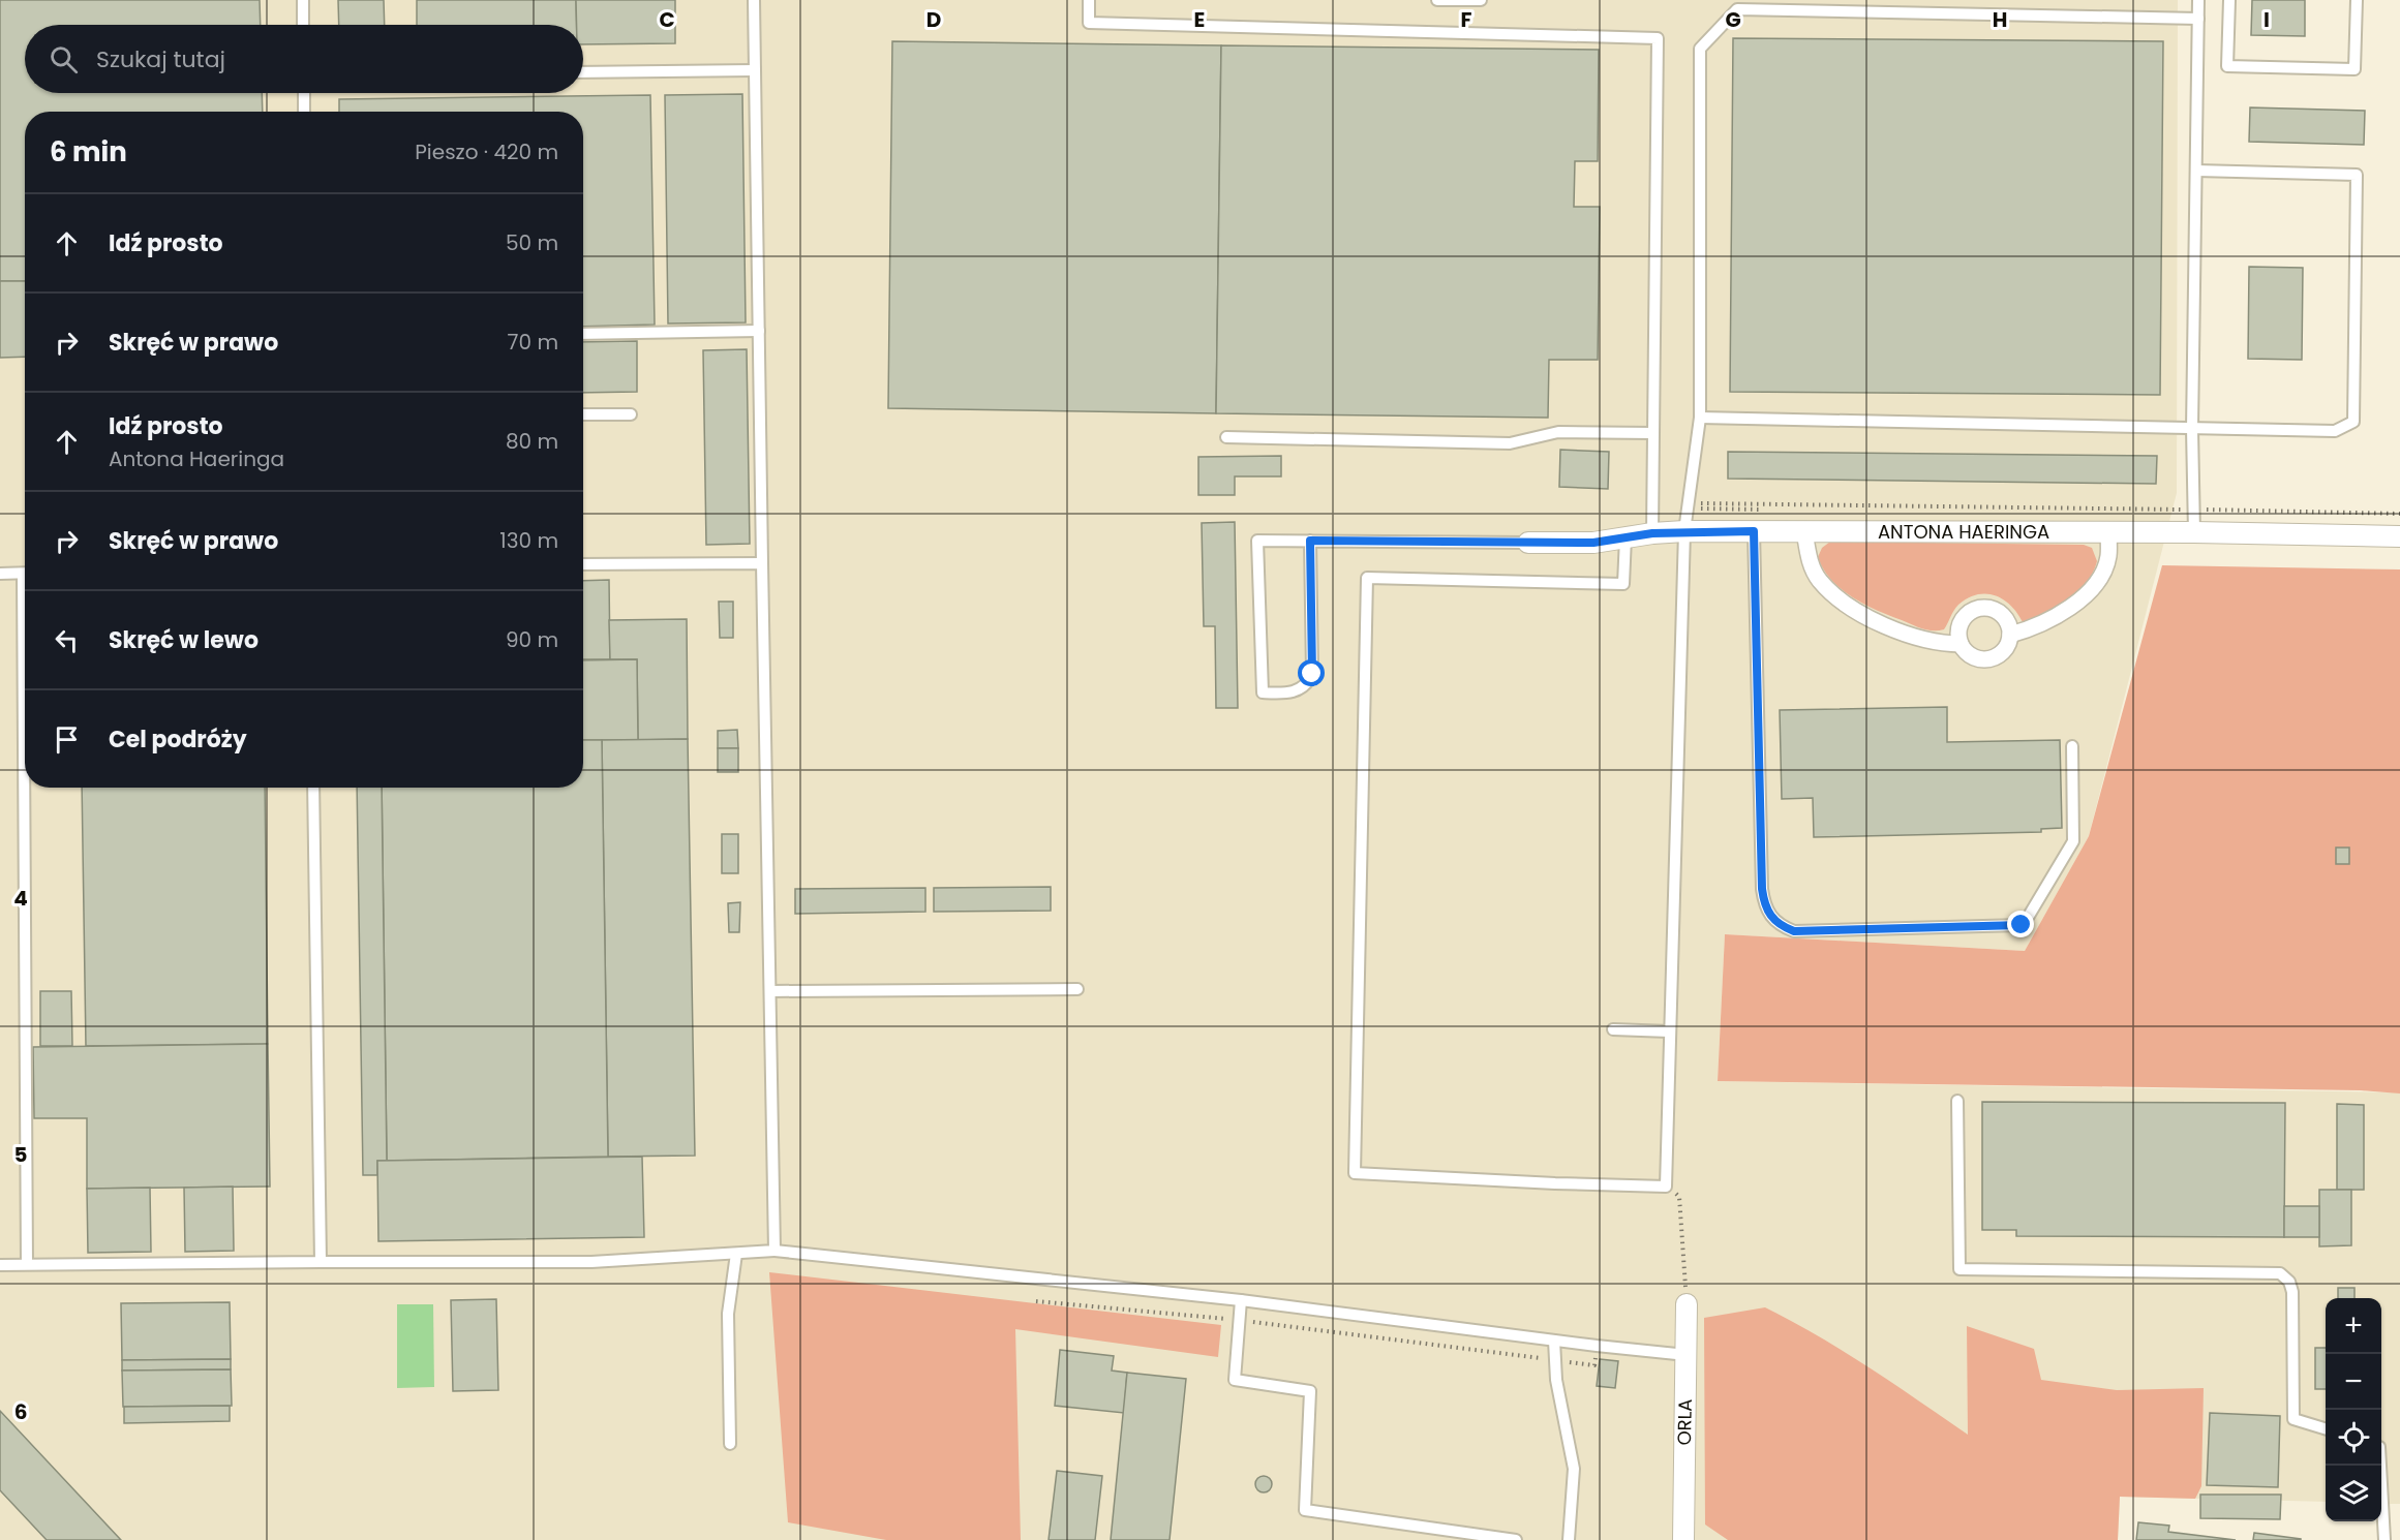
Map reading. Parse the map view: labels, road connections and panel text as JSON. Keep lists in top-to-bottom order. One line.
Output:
{"streets":{"street":["ANTONA HAERINGA","ORLA"]},"page":{"search":"Szukaj tutaj","heading":["6 min","Pieszo · 420 m"],"list":[["Idź prosto","50 m"],["Skręć w prawo","70 m"],["Idź prosto","Antona Haeringa","80 m"],["Skręć w prawo","130 m"],["Skręć w lewo","90 m"],"Cel podróży"],"map_buttons":["+","−"]},"grid":{"columns":["C","D","E","F","G","H","I"],"rows":["4","5","6"]}}
